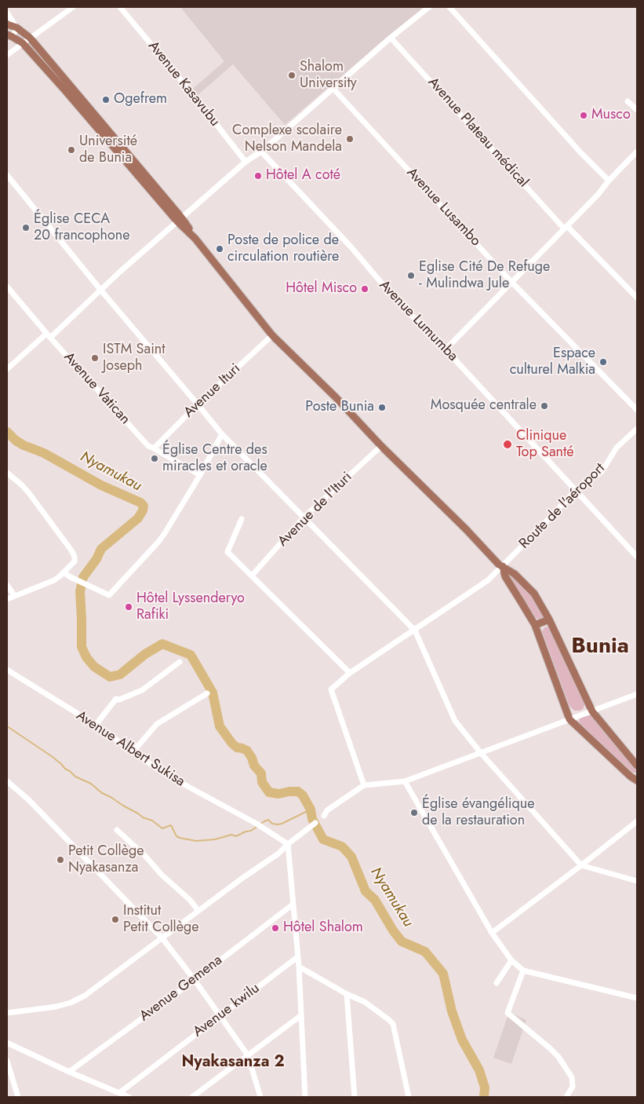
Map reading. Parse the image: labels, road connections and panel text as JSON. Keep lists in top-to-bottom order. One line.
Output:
{"streets":{"street":["Avenue Kasavubu","Avenue Plateau médical","Avenue Lusambo","Avenue Lumumba","Avenue Vatican","Avenue Ituri","Route de l'aéroport","Avenue de l'Ituri","Avenue Albert Sukisa","Avenue Gemena","Avenue kwilu"]},"crossings":[["Avenue Lumumba","Route de l'aéroport"],["Avenue Vatican","Avenue Ituri"]],"districts":["Bunia","Nyakasanza 2"],"water":["Nyamukau"],"places":["Shalom University","Ogefrem","Musco","Complexe scolaire Nelson Mandela","Université de Bunia","Hôtel A coté","Église CECA 20 francophone","Poste de police de circulation routière","Eglise Cité De Refuge - Mulindwa Jule","Hôtel Misco","ISTM Saint Joseph","Espace culturel Malkia","Mosquée centrale","Poste Bunia","Clinique Top Santé","Église Centre des miracles et oracle","Hôtel Lyssenderyo Rafiki","Église évangélique de la restauration","Petit Collège Nyakasanza","Institut Petit Collège","Hôtel Shalom"]}
